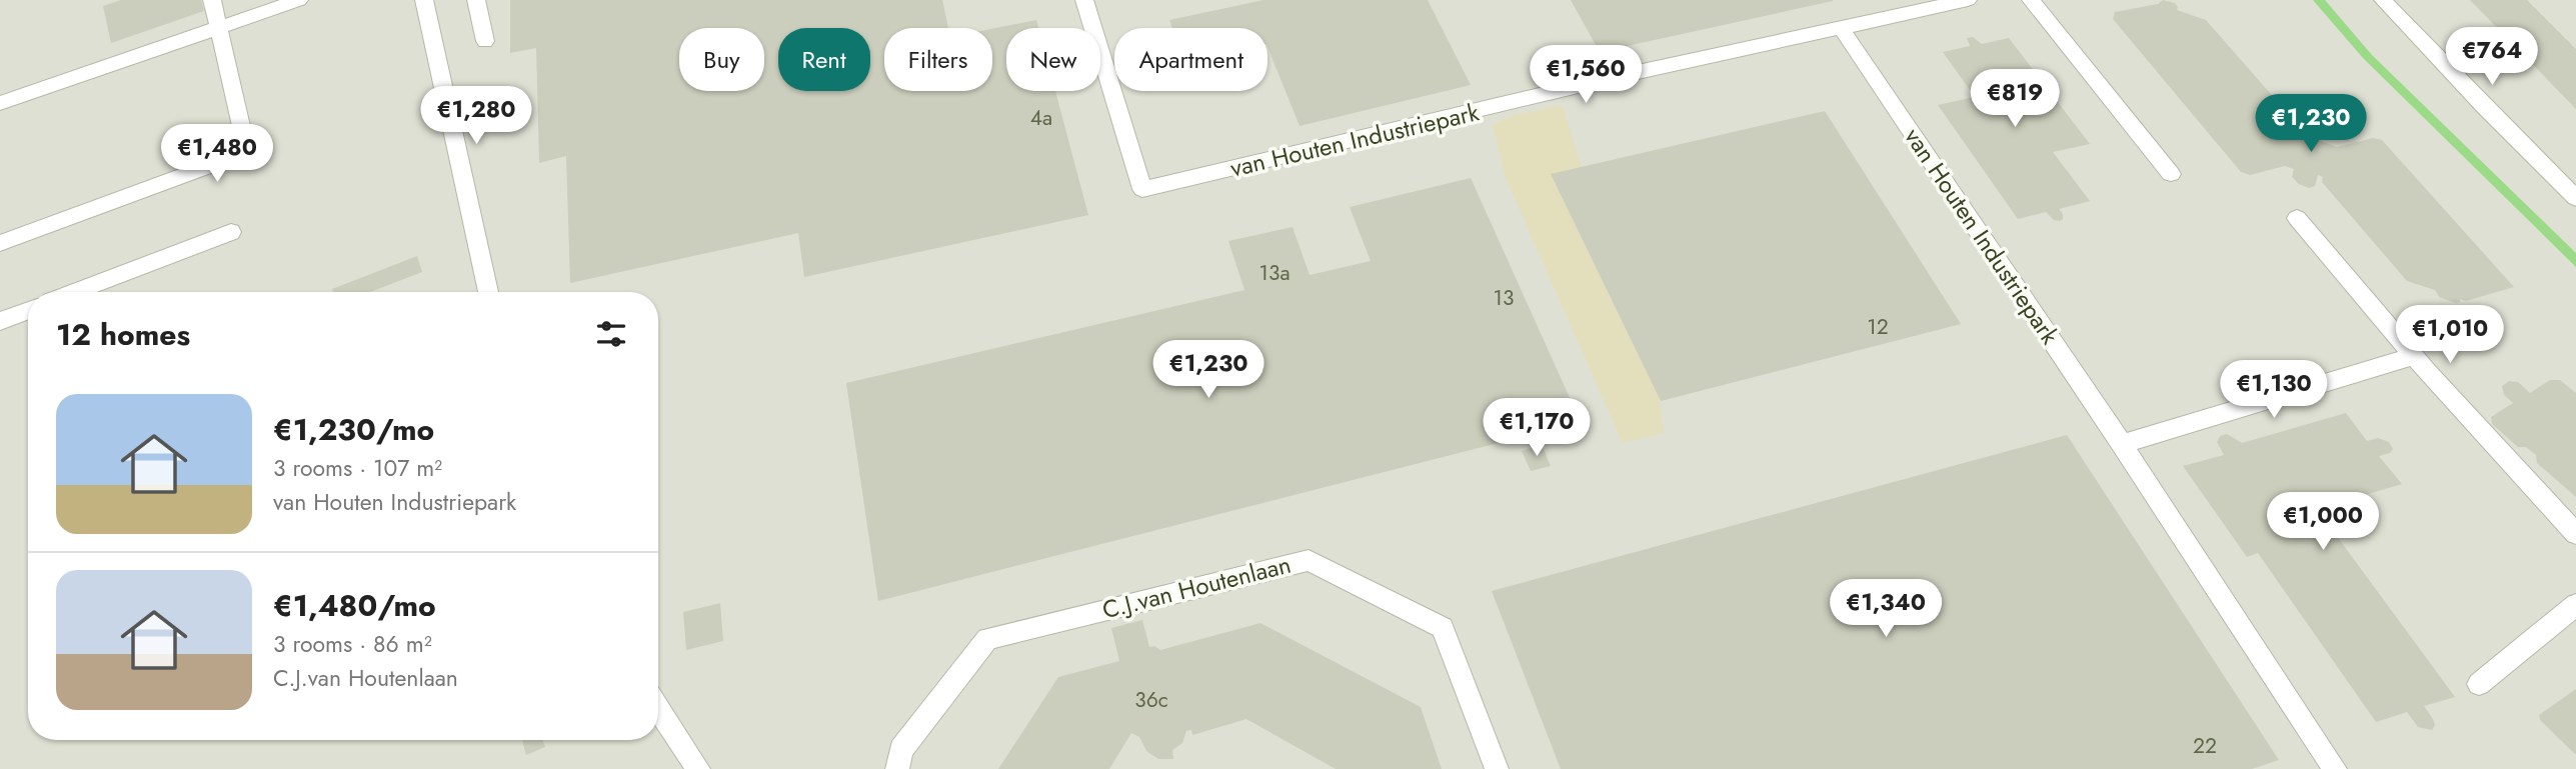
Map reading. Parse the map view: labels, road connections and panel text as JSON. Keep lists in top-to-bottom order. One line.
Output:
{"streets":{"street":["van Houten Industriepark","C.J.van Houtenlaan"]},"house_numbers":["4a","13a","13","12","36c","22"],"page":{"price":["€764","€1,560","€819","€1,280","€1,230","€1,480","€1,010","€1,230","€1,130","€1,170","€1,000","€1,340"],"chip":["Buy","Rent","Filters","New","Apartment"],"heading":"12 homes","list":[{"name":"€1,230/mo","note":"3 rooms · 107 m² · van Houten Industriepark"},{"name":"€1,480/mo","note":"3 rooms · 86 m² · C.J.van Houtenlaan"}]}}
